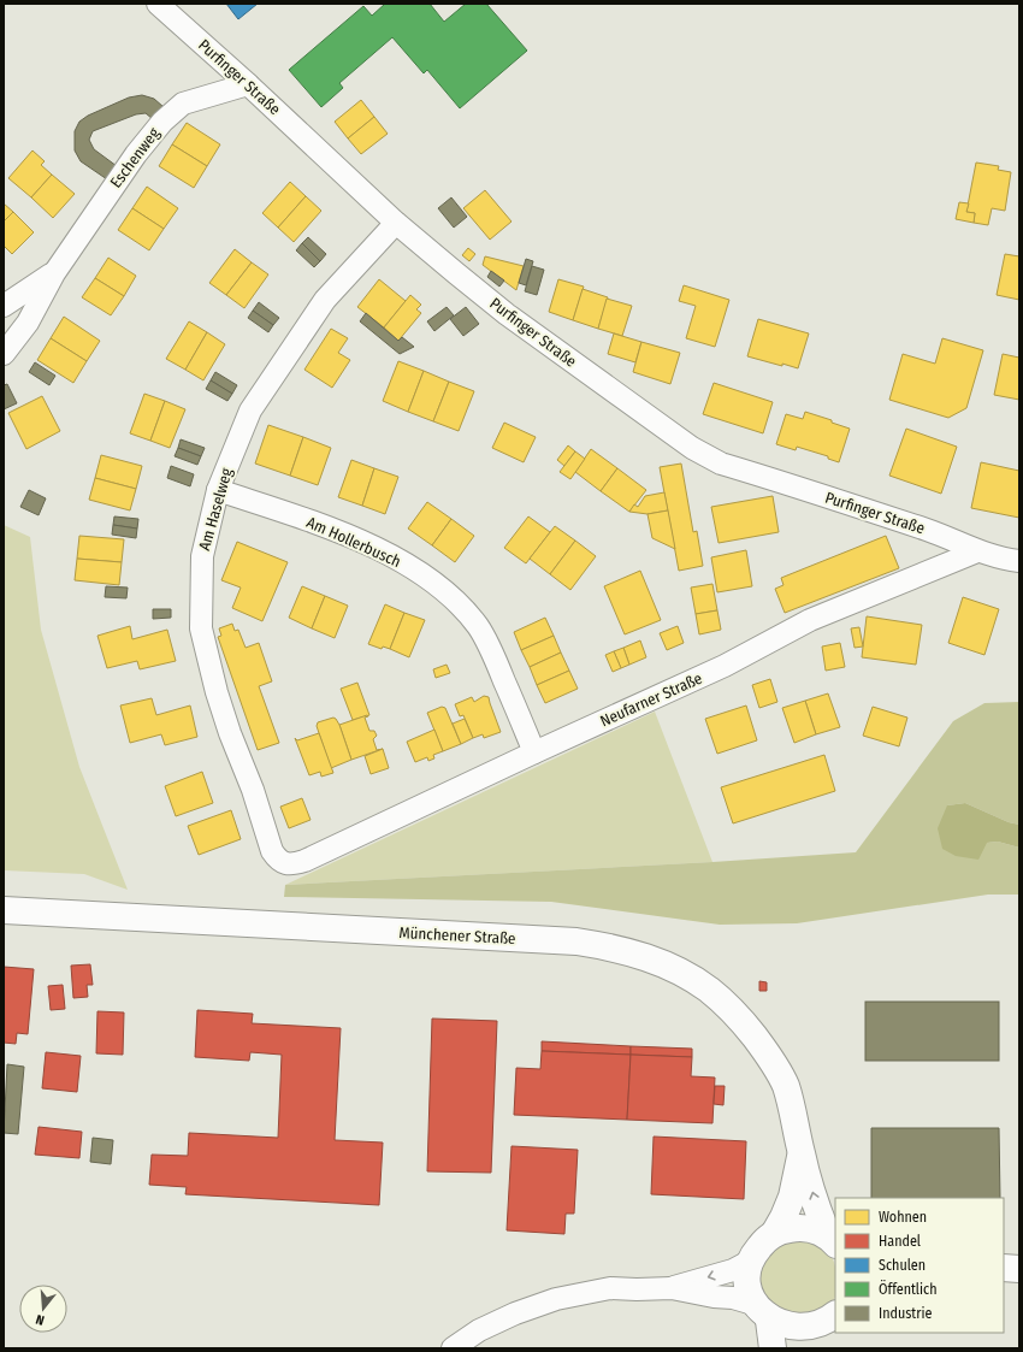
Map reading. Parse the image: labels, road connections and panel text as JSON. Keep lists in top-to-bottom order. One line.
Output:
{"streets":{"street":["Purfinger Straße","Eschenweg","Am Haselweg","Am Hollerbusch","Neufarner Straße","Münchener Straße"]},"crossings":[["Purfinger Straße","Eschenweg"],["Purfinger Straße","Am Haselweg"],["Purfinger Straße","Neufarner Straße"],["Am Haselweg","Am Hollerbusch"],["Am Haselweg","Neufarner Straße"],["Am Hollerbusch","Neufarner Straße"]],"legend":["Wohnen","Handel","Schulen","Öffentlich","Industrie"],"north":"bottom"}
